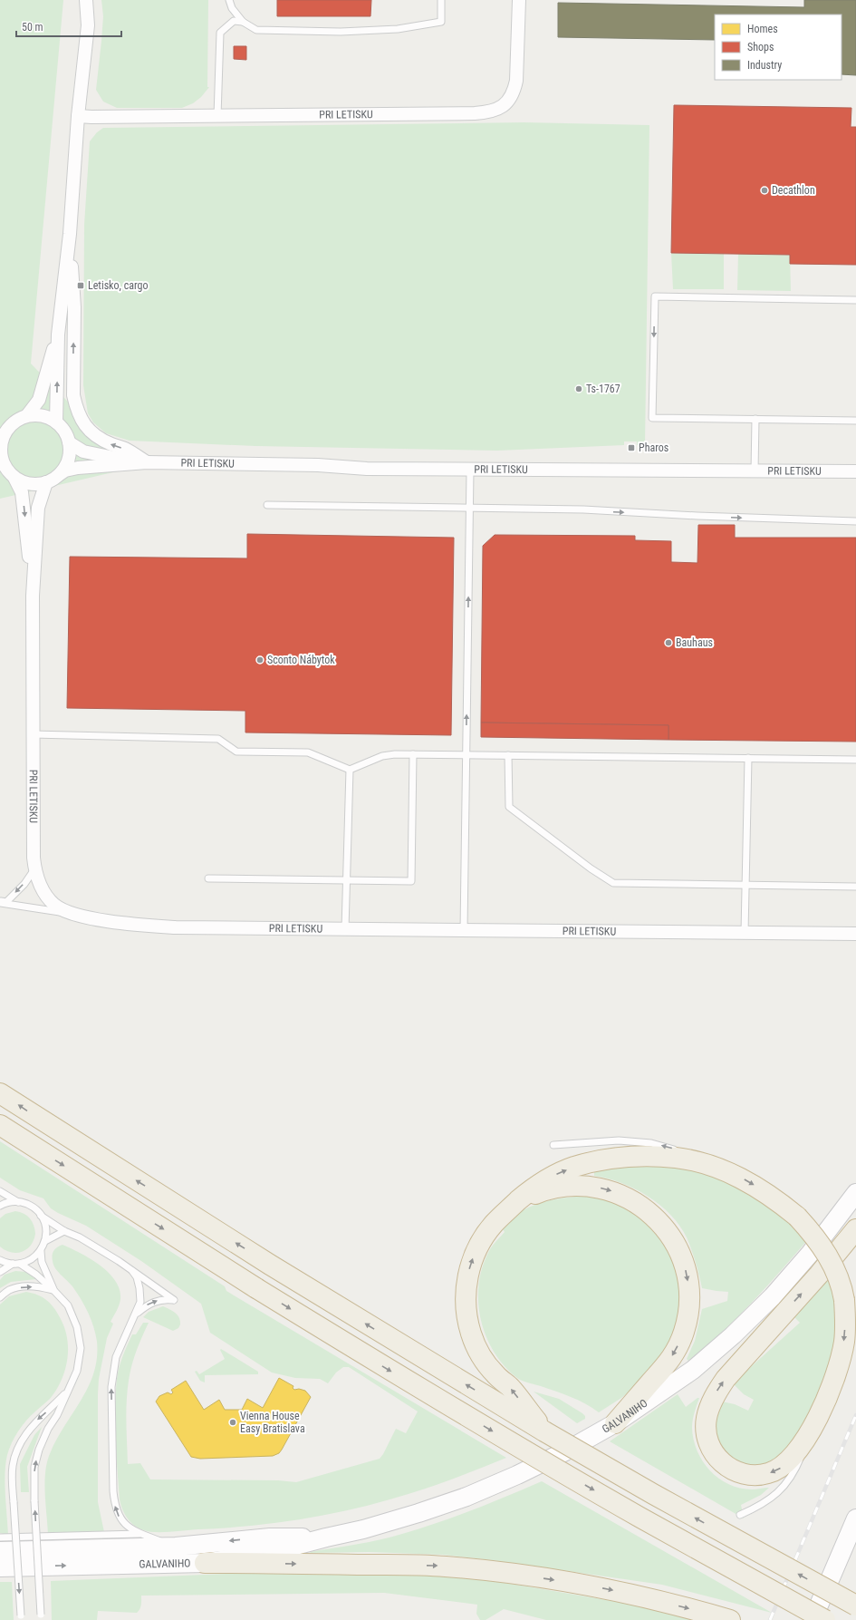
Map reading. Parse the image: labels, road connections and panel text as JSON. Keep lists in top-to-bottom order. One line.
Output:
{"streets":{"main road":["GALVANIHO"],"street":["PRI LETISKU"]},"places":{"other":["Decathlon","Ts-1767","Bauhaus","Sconto Nábytok","Vienna House Easy Bratislava"],"transit":["Letisko, cargo","Pharos"]},"legend":["Homes","Shops","Industry"],"scale_bar":"50 m"}
